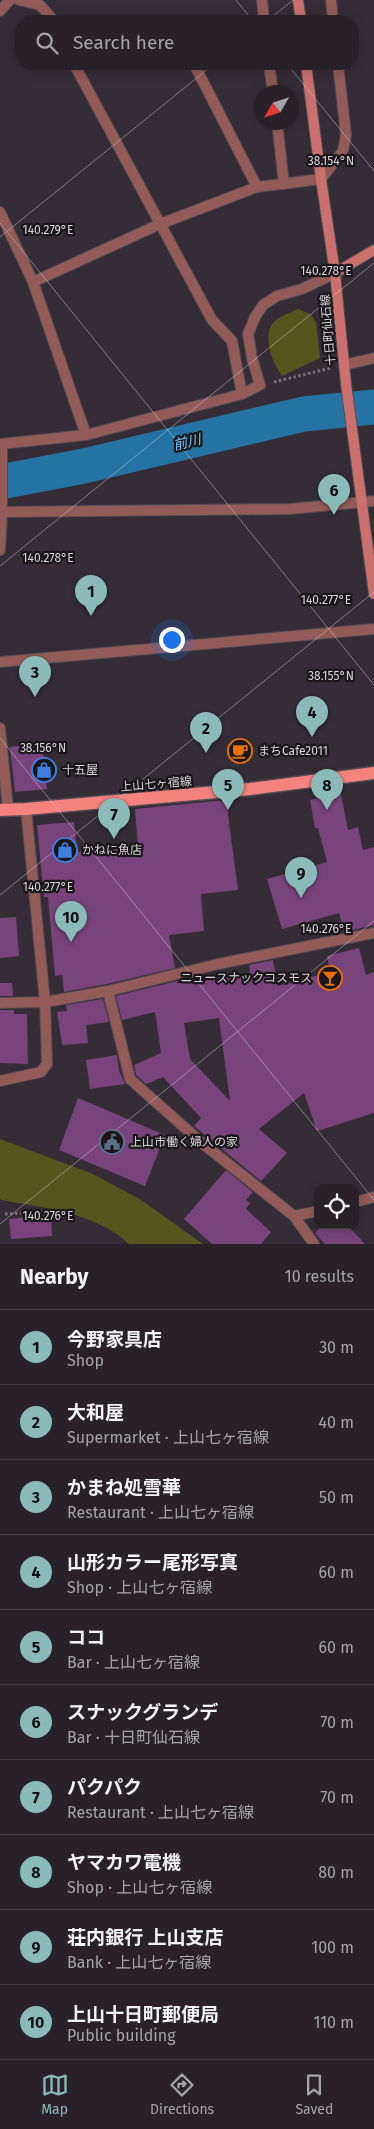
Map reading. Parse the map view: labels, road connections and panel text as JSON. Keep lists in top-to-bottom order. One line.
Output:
{"streets":{"main road":["十日町仙石線","上山七ヶ宿線"]},"water":["前川"],"places":{"cafe":["まちCafe2011"],"shop":["十五屋","かねに魚店"],"bar":["ニュースナックコスモス"],"public building":["上山市働く婦人の家"]},"north":"bottom left","page":{"search":"Search here","pins":["6","1","3","4","2","5","8","7","9","10"],"heading":["Nearby","10 results"],"list":[{"mark":"1","name":"今野家具店","note":"Shop","value":"30 m"},{"mark":"2","name":"大和屋","note":"Supermarket · 上山七ヶ宿線","value":"40 m"},{"mark":"3","name":"かまね処雪華","note":"Restaurant · 上山七ヶ宿線","value":"50 m"},{"mark":"4","name":"山形カラー尾形写真","note":"Shop · 上山七ヶ宿線","value":"60 m"},{"mark":"5","name":"ココ","note":"Bar · 上山七ヶ宿線","value":"60 m"},{"mark":"6","name":"スナックグランデ","note":"Bar · 十日町仙石線","value":"70 m"},{"mark":"7","name":"パクパク","note":"Restaurant · 上山七ヶ宿線","value":"70 m"},{"mark":"8","name":"ヤマカワ電機","note":"Shop · 上山七ヶ宿線","value":"80 m"},{"mark":"9","name":"荘内銀行 上山支店","note":"Bank · 上山七ヶ宿線","value":"100 m"},{"mark":"10","name":"上山十日町郵便局","note":"Public building","value":"110 m"}],"nav":["Map","Directions","Saved"]},"coordinates":["38.154°N","140.279°E","140.278°E","140.277°E","38.155°N","38.156°N","140.276°E"]}
